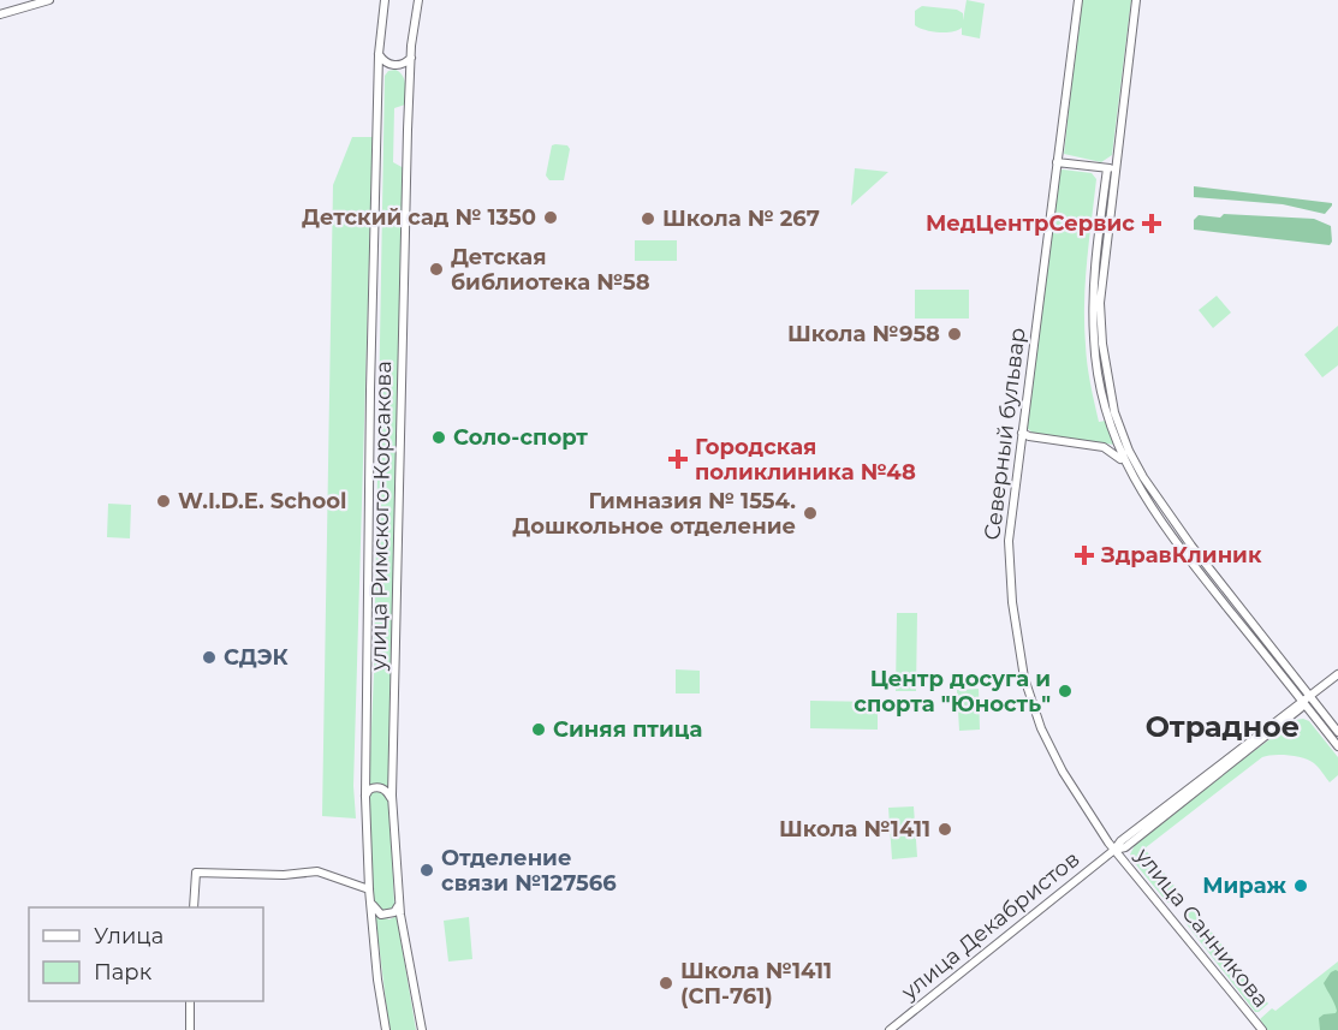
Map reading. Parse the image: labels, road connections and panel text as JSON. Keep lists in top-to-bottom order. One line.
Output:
{"streets":{"main road":["Северный бульвар","улица Римского-Корсакова","улица Декабристов","улица Санникова"]},"crossings":[["Северный бульвар","улица Декабристов"],["Северный бульвар","улица Санникова"],["улица Декабристов","улица Санникова"]],"districts":["Отрадное"],"places":{"other":["Детский сад № 1350","Школа № 267","Детская библиотека №58","Школа №958","Соло-спорт","W.I.D.E. School","Гимназия № 1554. Дошкольное отделение","СДЭК","Центр досуга и спорта \"Юность\"","Синяя птица","Школа №1411","Отделение связи №127566","Мираж","Школа №1411 (СП-761)"],"health":["МедЦентрСервис","Городская поликлиника №48","ЗдравКлиник"]},"legend":["Улица","Парк"]}
